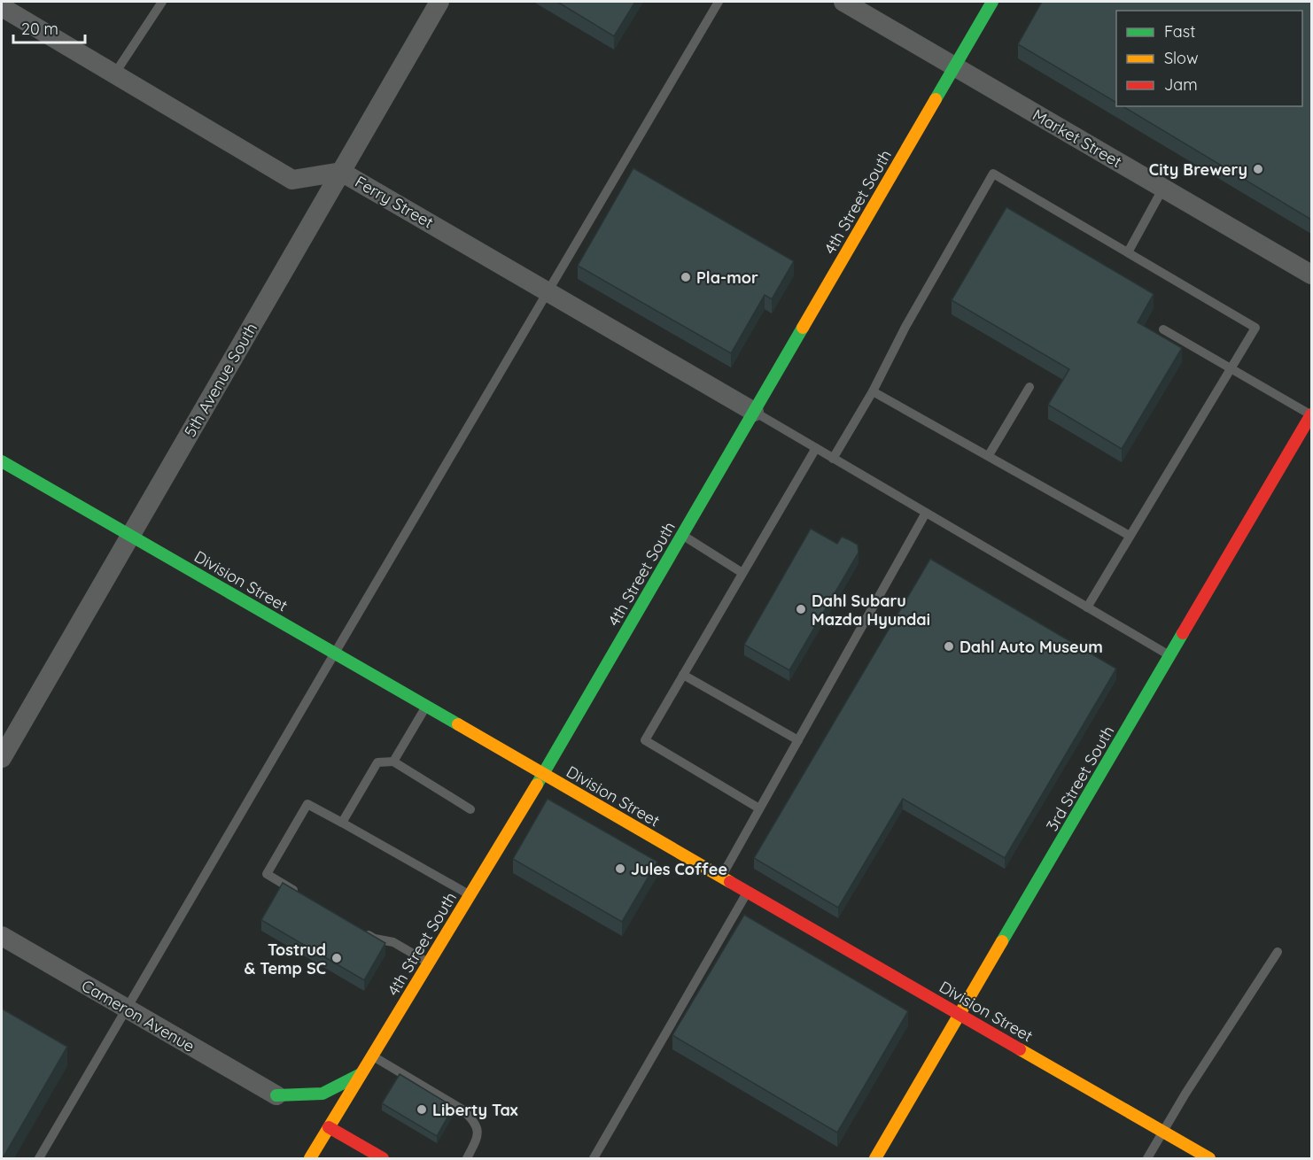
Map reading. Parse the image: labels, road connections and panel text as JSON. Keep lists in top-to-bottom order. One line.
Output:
{"streets":{"main road":["4th Street South","Division Street","3rd Street South"],"street":["Market Street","Ferry Street","5th Avenue South","Cameron Avenue"]},"crossings":[["Market Street","4th Street South"],["Ferry Street","4th Street South"],["Ferry Street","5th Avenue South"],["4th Street South","Division Street"],["5th Avenue South","Division Street"],["Division Street","3rd Street South"]],"places":["City Brewery","Pla-mor","Dahl Subaru Mazda Hyundai","Dahl Auto Museum","Jules Coffee","Tostrud & Temp SC","Liberty Tax"],"legend":["Fast","Slow","Jam"],"scale_bar":"20 m"}
